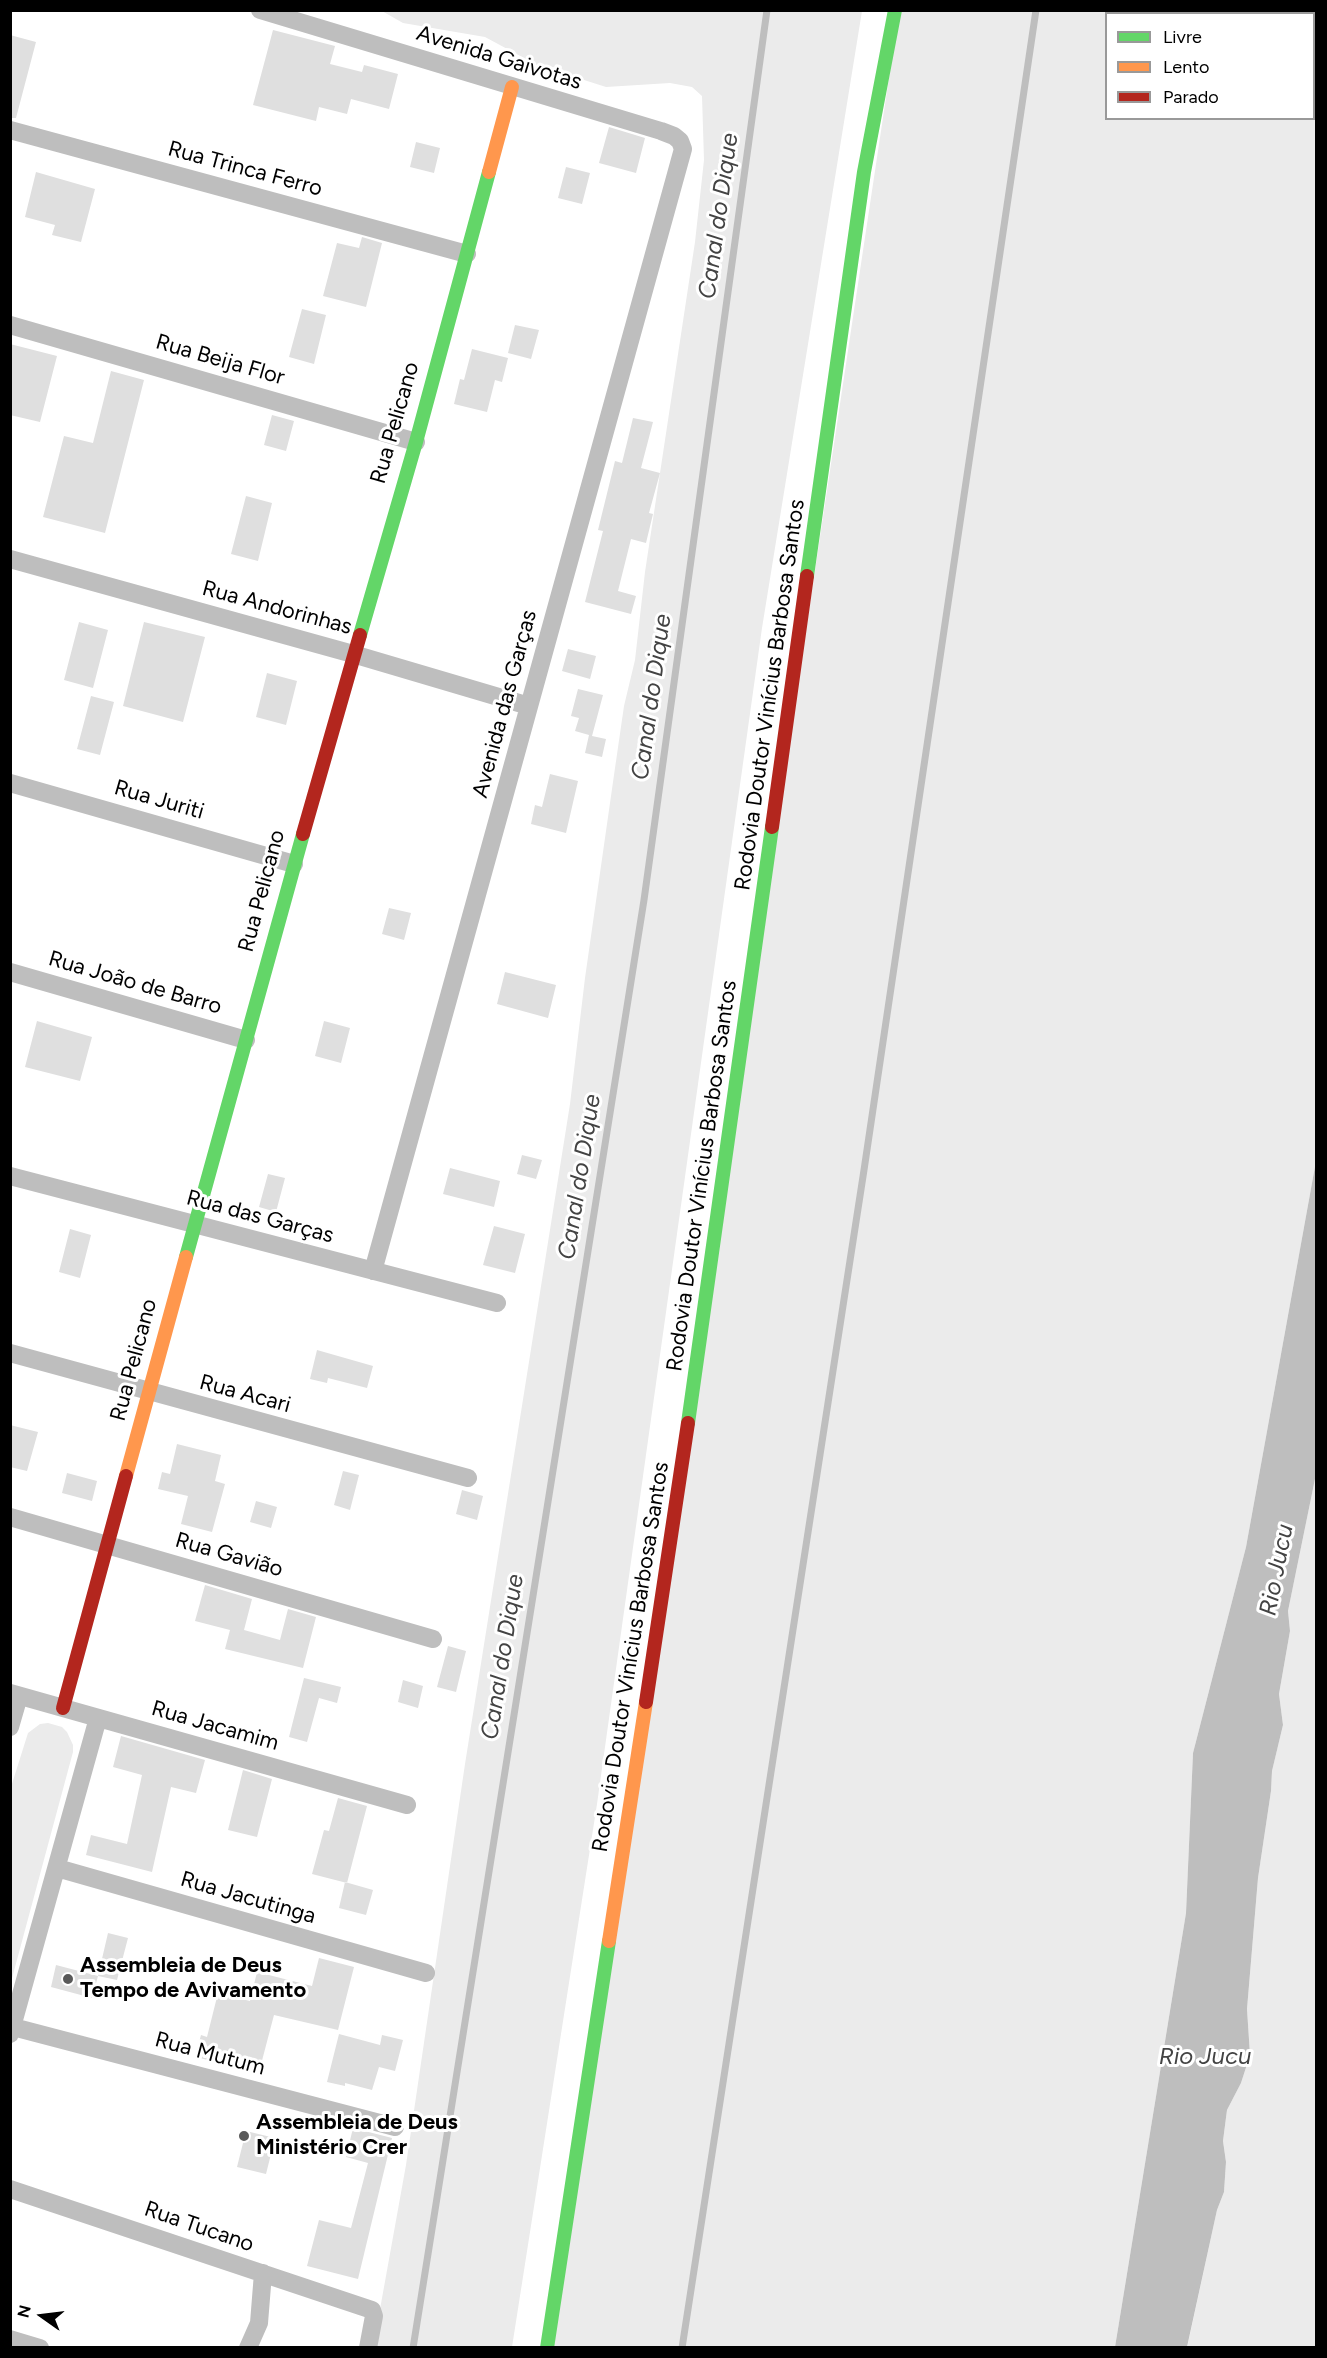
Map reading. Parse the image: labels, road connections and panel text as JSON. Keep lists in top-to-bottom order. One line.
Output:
{"streets":{"main road":["Rua Pelicano","Rodovia Doutor Vinícius Barbosa Santos"],"street":["Avenida Gaivotas","Rua Trinca Ferro","Rua Beija Flor","Rua Andorinhas","Avenida das Garças","Rua Juriti","Rua João de Barro","Rua das Garças","Rua Acari","Rua Gavião","Rua Jacamim","Rua Jacutinga","Rua Mutum","Rua Tucano"]},"crossings":[["Avenida Gaivotas","Rua Pelicano"],["Avenida Gaivotas","Avenida das Garças"],["Rua Trinca Ferro","Rua Pelicano"],["Rua Beija Flor","Rua Pelicano"],["Rua Pelicano","Rua Andorinhas"],["Rua Pelicano","Rua Juriti"],["Rua Pelicano","Rua João de Barro"],["Rua Pelicano","Rua das Garças"],["Rua Pelicano","Rua Acari"],["Rua Pelicano","Rua Gavião"],["Rua Pelicano","Rua Jacamim"],["Rua Andorinhas","Avenida das Garças"],["Avenida das Garças","Rua das Garças"]],"water":["Canal do Dique","Rio Jucu"],"places":["Assembleia de Deus Tempo de Avivamento","Assembleia de Deus Ministério Crer"],"legend":["Livre","Lento","Parado"],"north":"left"}
